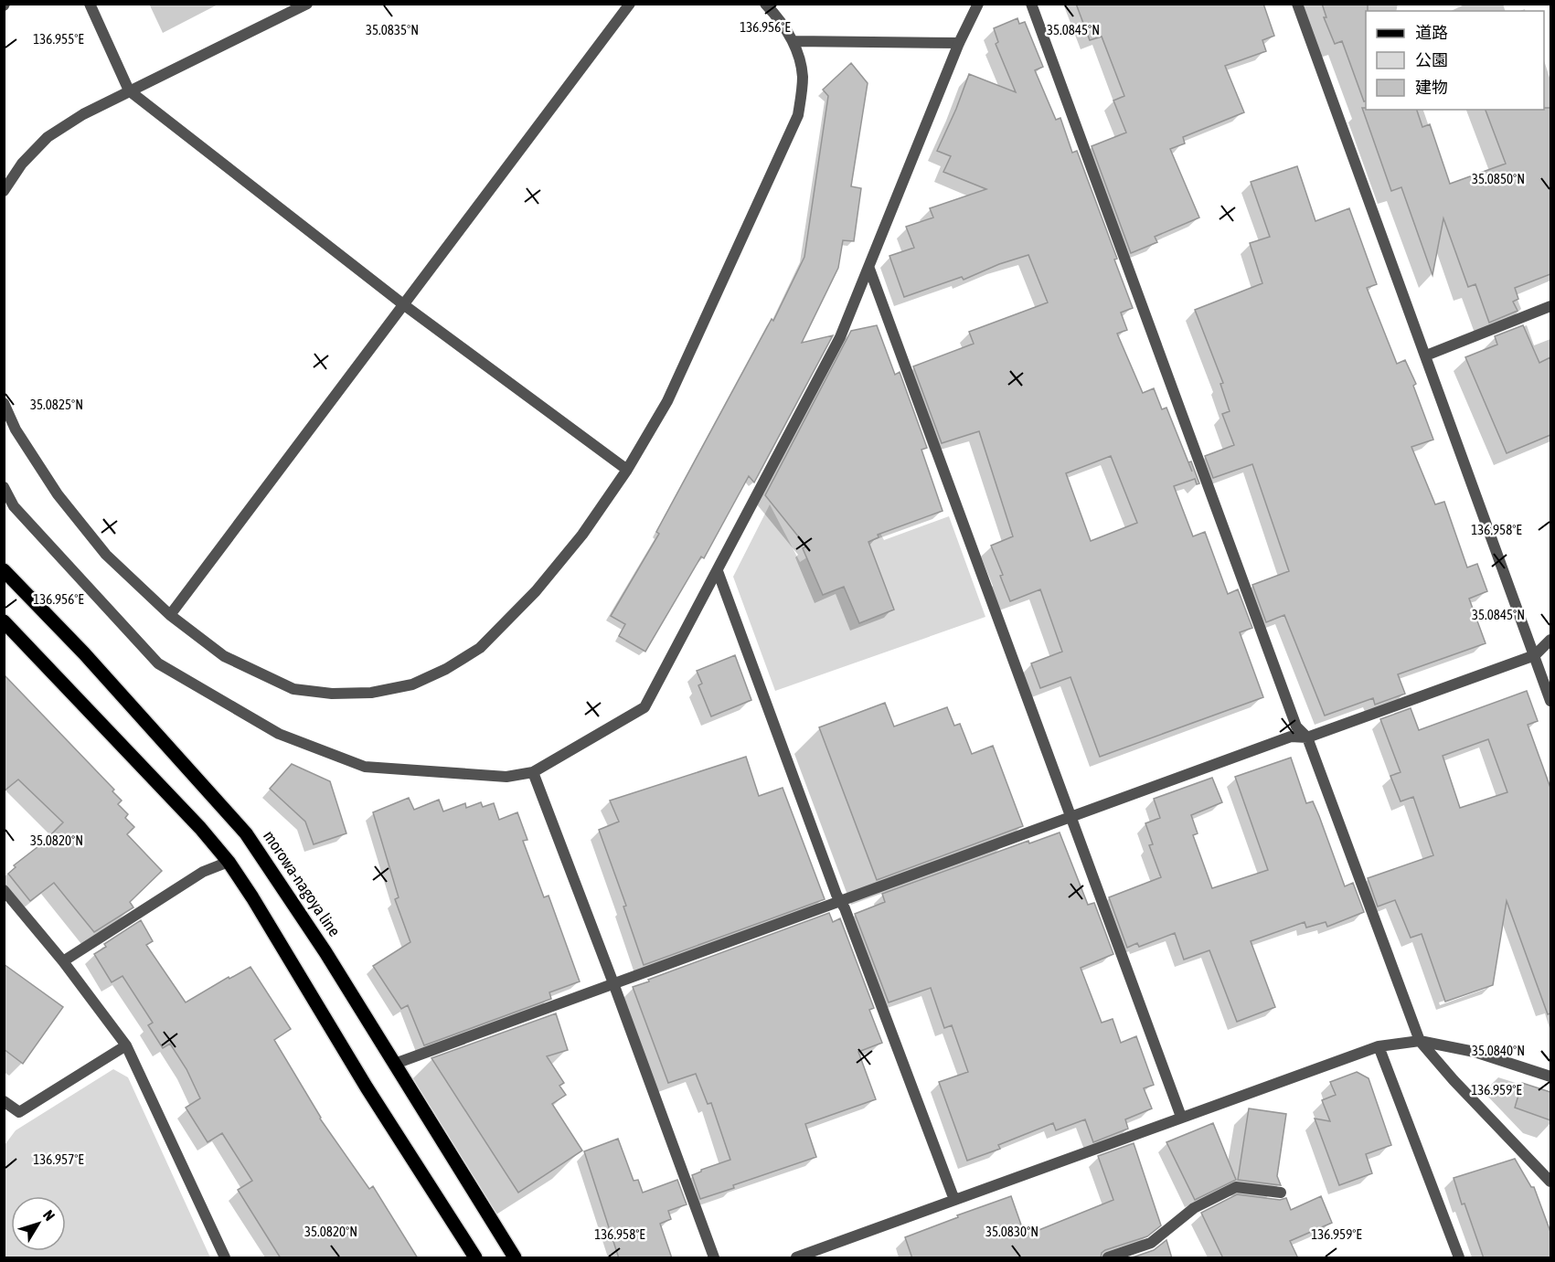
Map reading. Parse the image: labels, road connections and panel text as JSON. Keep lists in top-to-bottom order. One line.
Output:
{"streets":{"main road":["morowa-nagoya line"]},"legend":["道路","公園","建物"],"north":"top right","coordinates":["136.956°E","35.0845°N","35.0835°N","136.955°E","35.0850°N","35.0825°N","136.958°E","35.0820°N","35.0840°N","136.959°E","136.957°E","35.0830°N"]}
